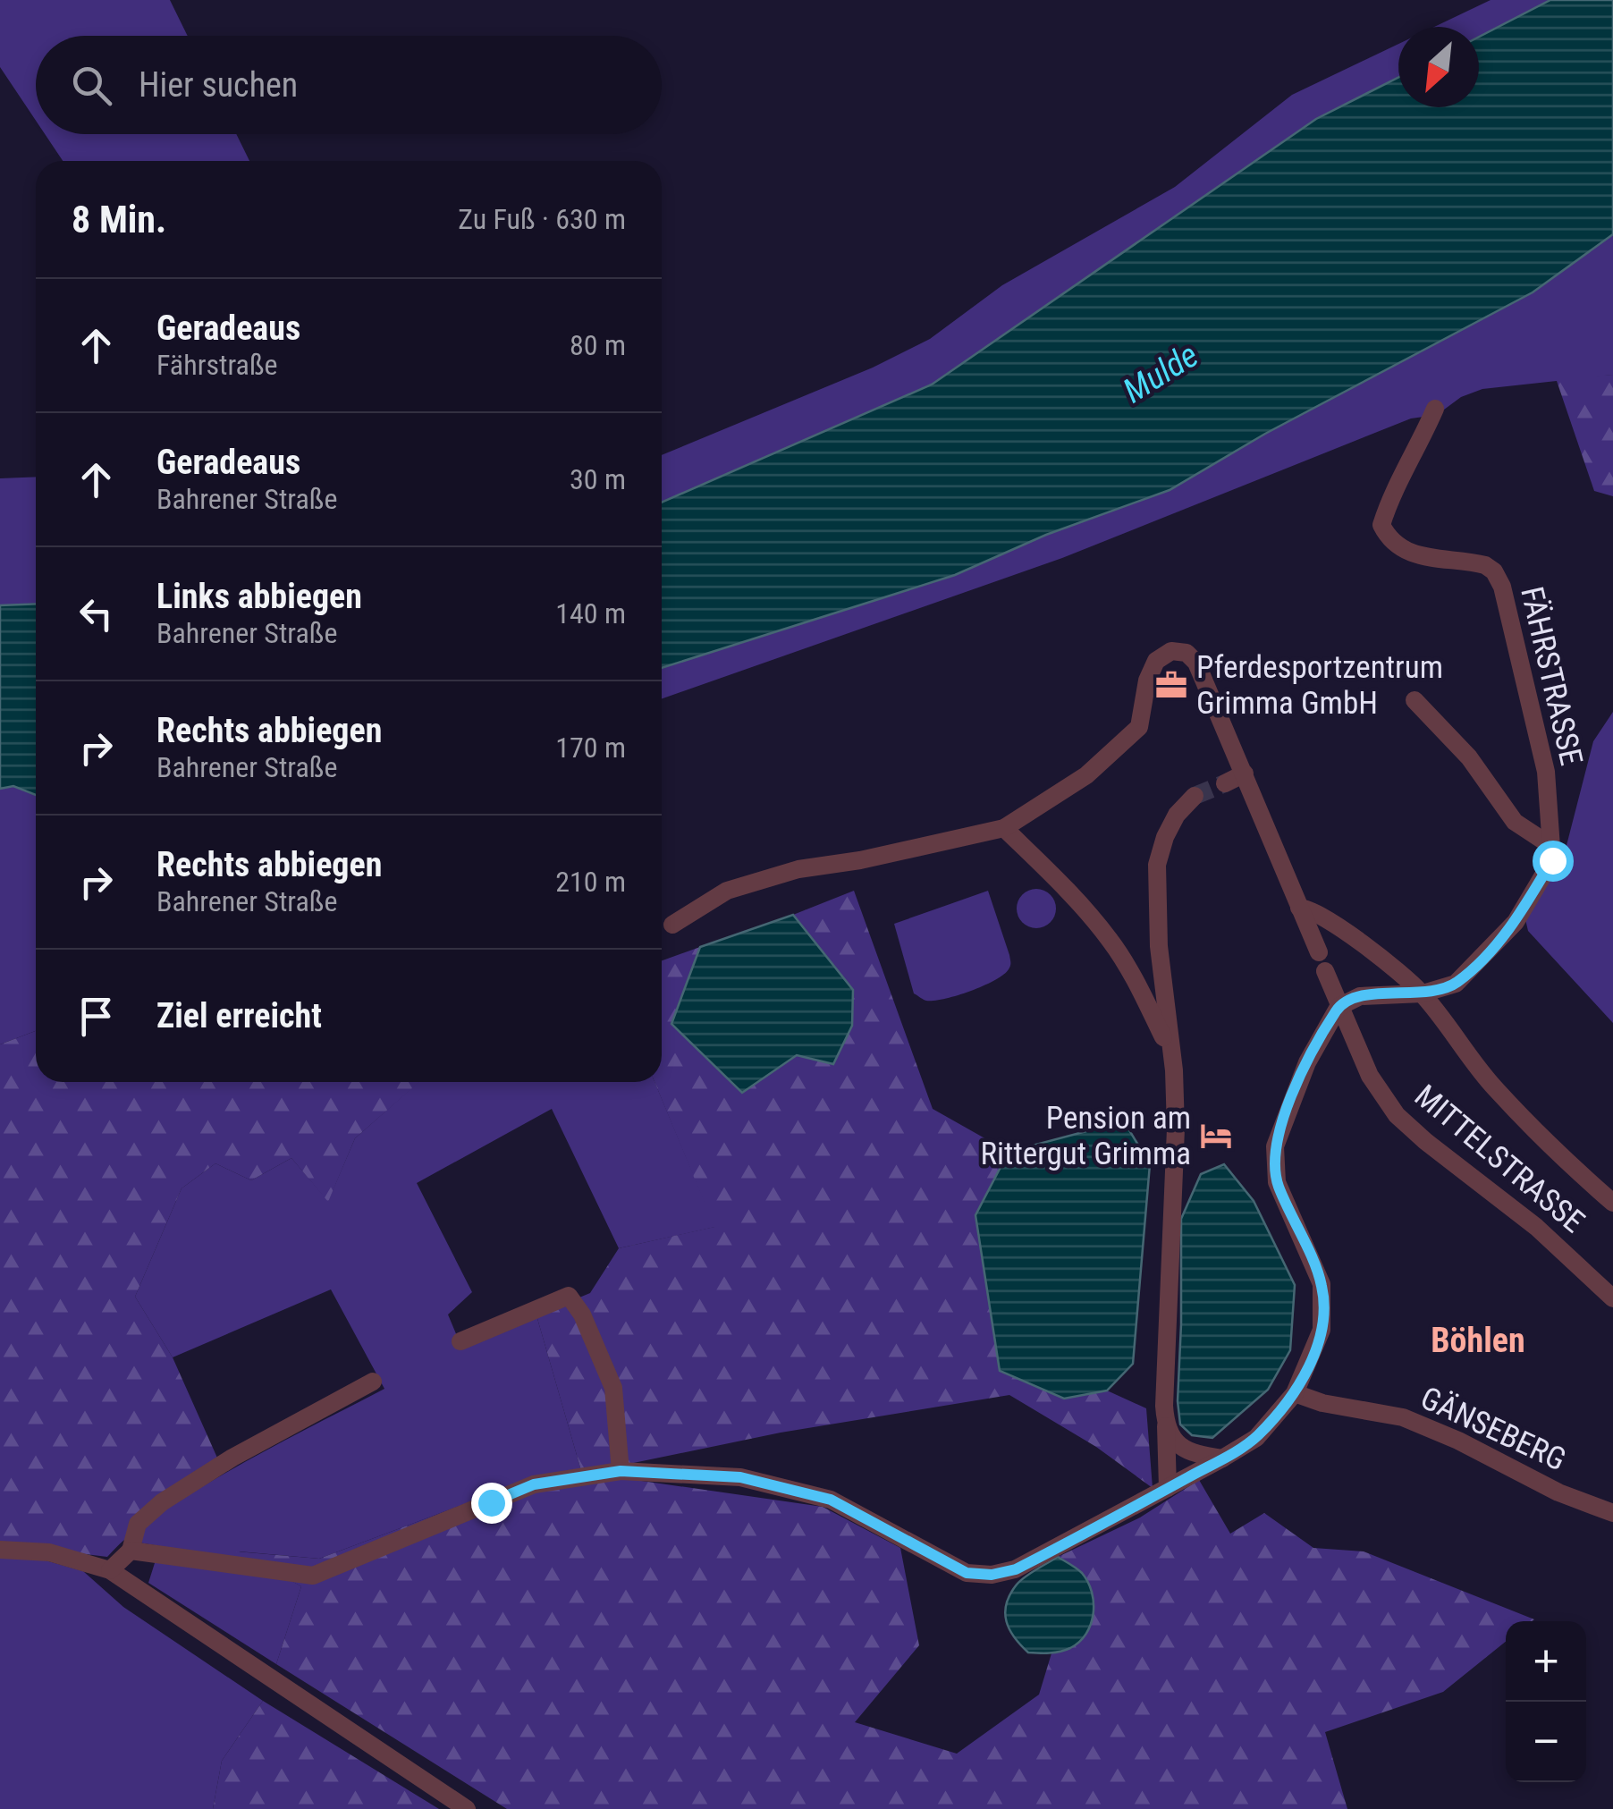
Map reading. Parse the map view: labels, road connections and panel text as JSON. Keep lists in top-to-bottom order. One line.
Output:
{"streets":{"street":["FÄHRSTRASSE","MITTELSTRASSE","GÄNSEBERG"]},"crossings":[["FÄHRSTRASSE","MITTELSTRASSE"]],"districts":["Böhlen"],"water":["Mulde"],"places":{"office":["Pferdesportzentrum Grimma GmbH"],"hotel":["Pension am Rittergut Grimma"]},"north":"bottom left","page":{"search":"Hier suchen","heading":["8 Min.","Zu Fuß · 630 m"],"list":[["Geradeaus","Fährstraße","80 m"],["Geradeaus","Bahrener Straße","30 m"],["Links abbiegen","Bahrener Straße","140 m"],["Rechts abbiegen","Bahrener Straße","170 m"],["Rechts abbiegen","Bahrener Straße","210 m"],"Ziel erreicht"],"map_buttons":["+","−"]}}
